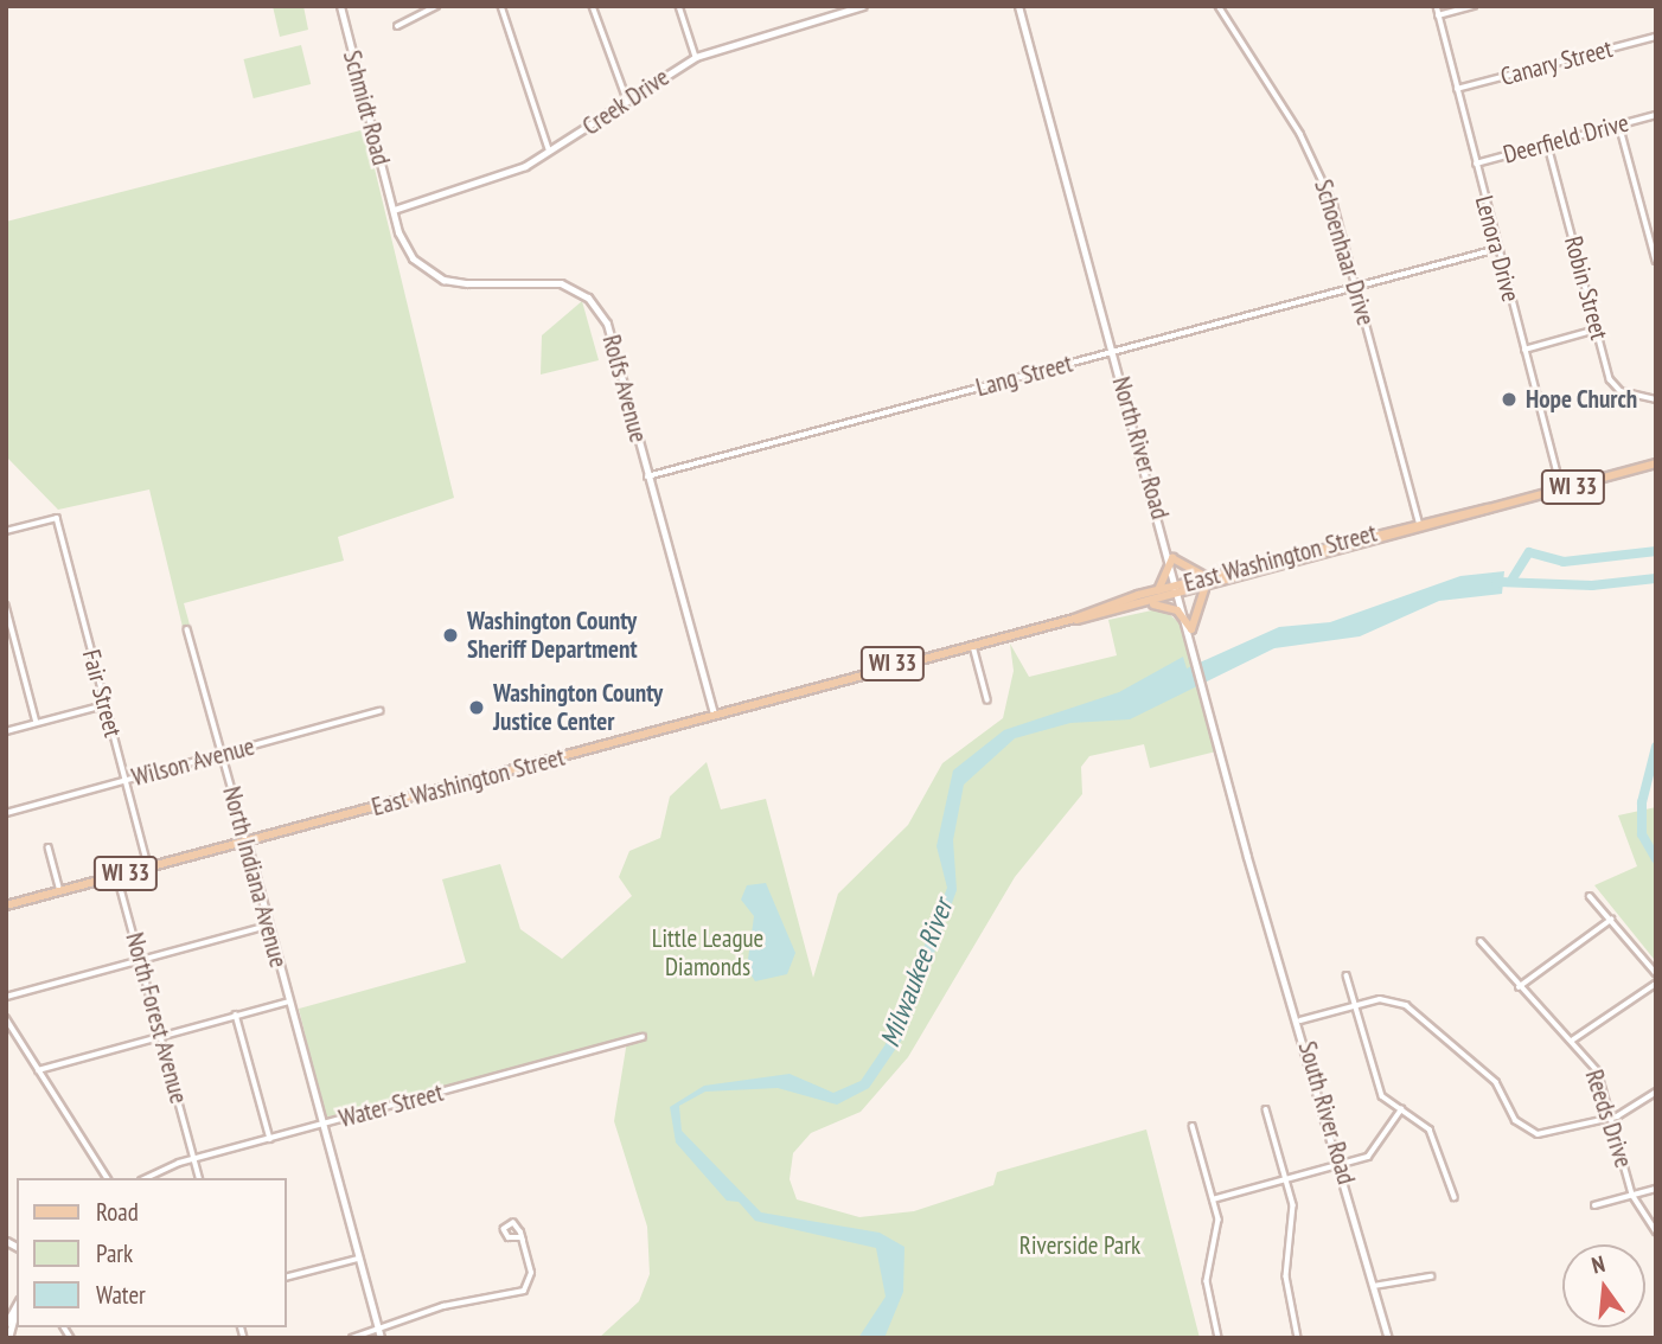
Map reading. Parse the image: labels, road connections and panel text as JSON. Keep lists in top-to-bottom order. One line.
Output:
{"streets":{"main road":["WI 33","East Washington Street"],"street":["Canary Street","Creek Drive","Schmidt Road","Deerfield Drive","Lenora Drive","Schoenhaar Drive","Robin Street","Lang Street","Rolfs Avenue","North River Road","Fair Street","Wilson Avenue","North Indiana Avenue","North Forest Avenue","Water Street","South River Road","Reeds Drive"]},"crossings":[["Canary Street","Lenora Drive"],["Creek Drive","Schmidt Road"],["Creek Drive","Rolfs Avenue"],["Schmidt Road","Rolfs Avenue"],["Deerfield Drive","Lenora Drive"],["Deerfield Drive","Robin Street"],["Lenora Drive","Lang Street"],["Lenora Drive","East Washington Street"],["Schoenhaar Drive","Lang Street"],["Schoenhaar Drive","East Washington Street"],["Lang Street","Rolfs Avenue"],["Lang Street","North River Road"],["Rolfs Avenue","East Washington Street"],["North River Road","East Washington Street"],["North River Road","South River Road"],["East Washington Street","Fair Street"],["East Washington Street","North Indiana Avenue"],["East Washington Street","North Forest Avenue"],["Fair Street","Wilson Avenue"],["Wilson Avenue","North Indiana Avenue"],["North Indiana Avenue","Water Street"],["North Forest Avenue","Water Street"]],"water":["Milwaukee River"],"parks":["Little League Diamonds","Riverside Park"],"places":["Hope Church","Washington County Sheriff Department","Washington County Justice Center"],"legend":["Road","Park","Water"],"north":"top"}
